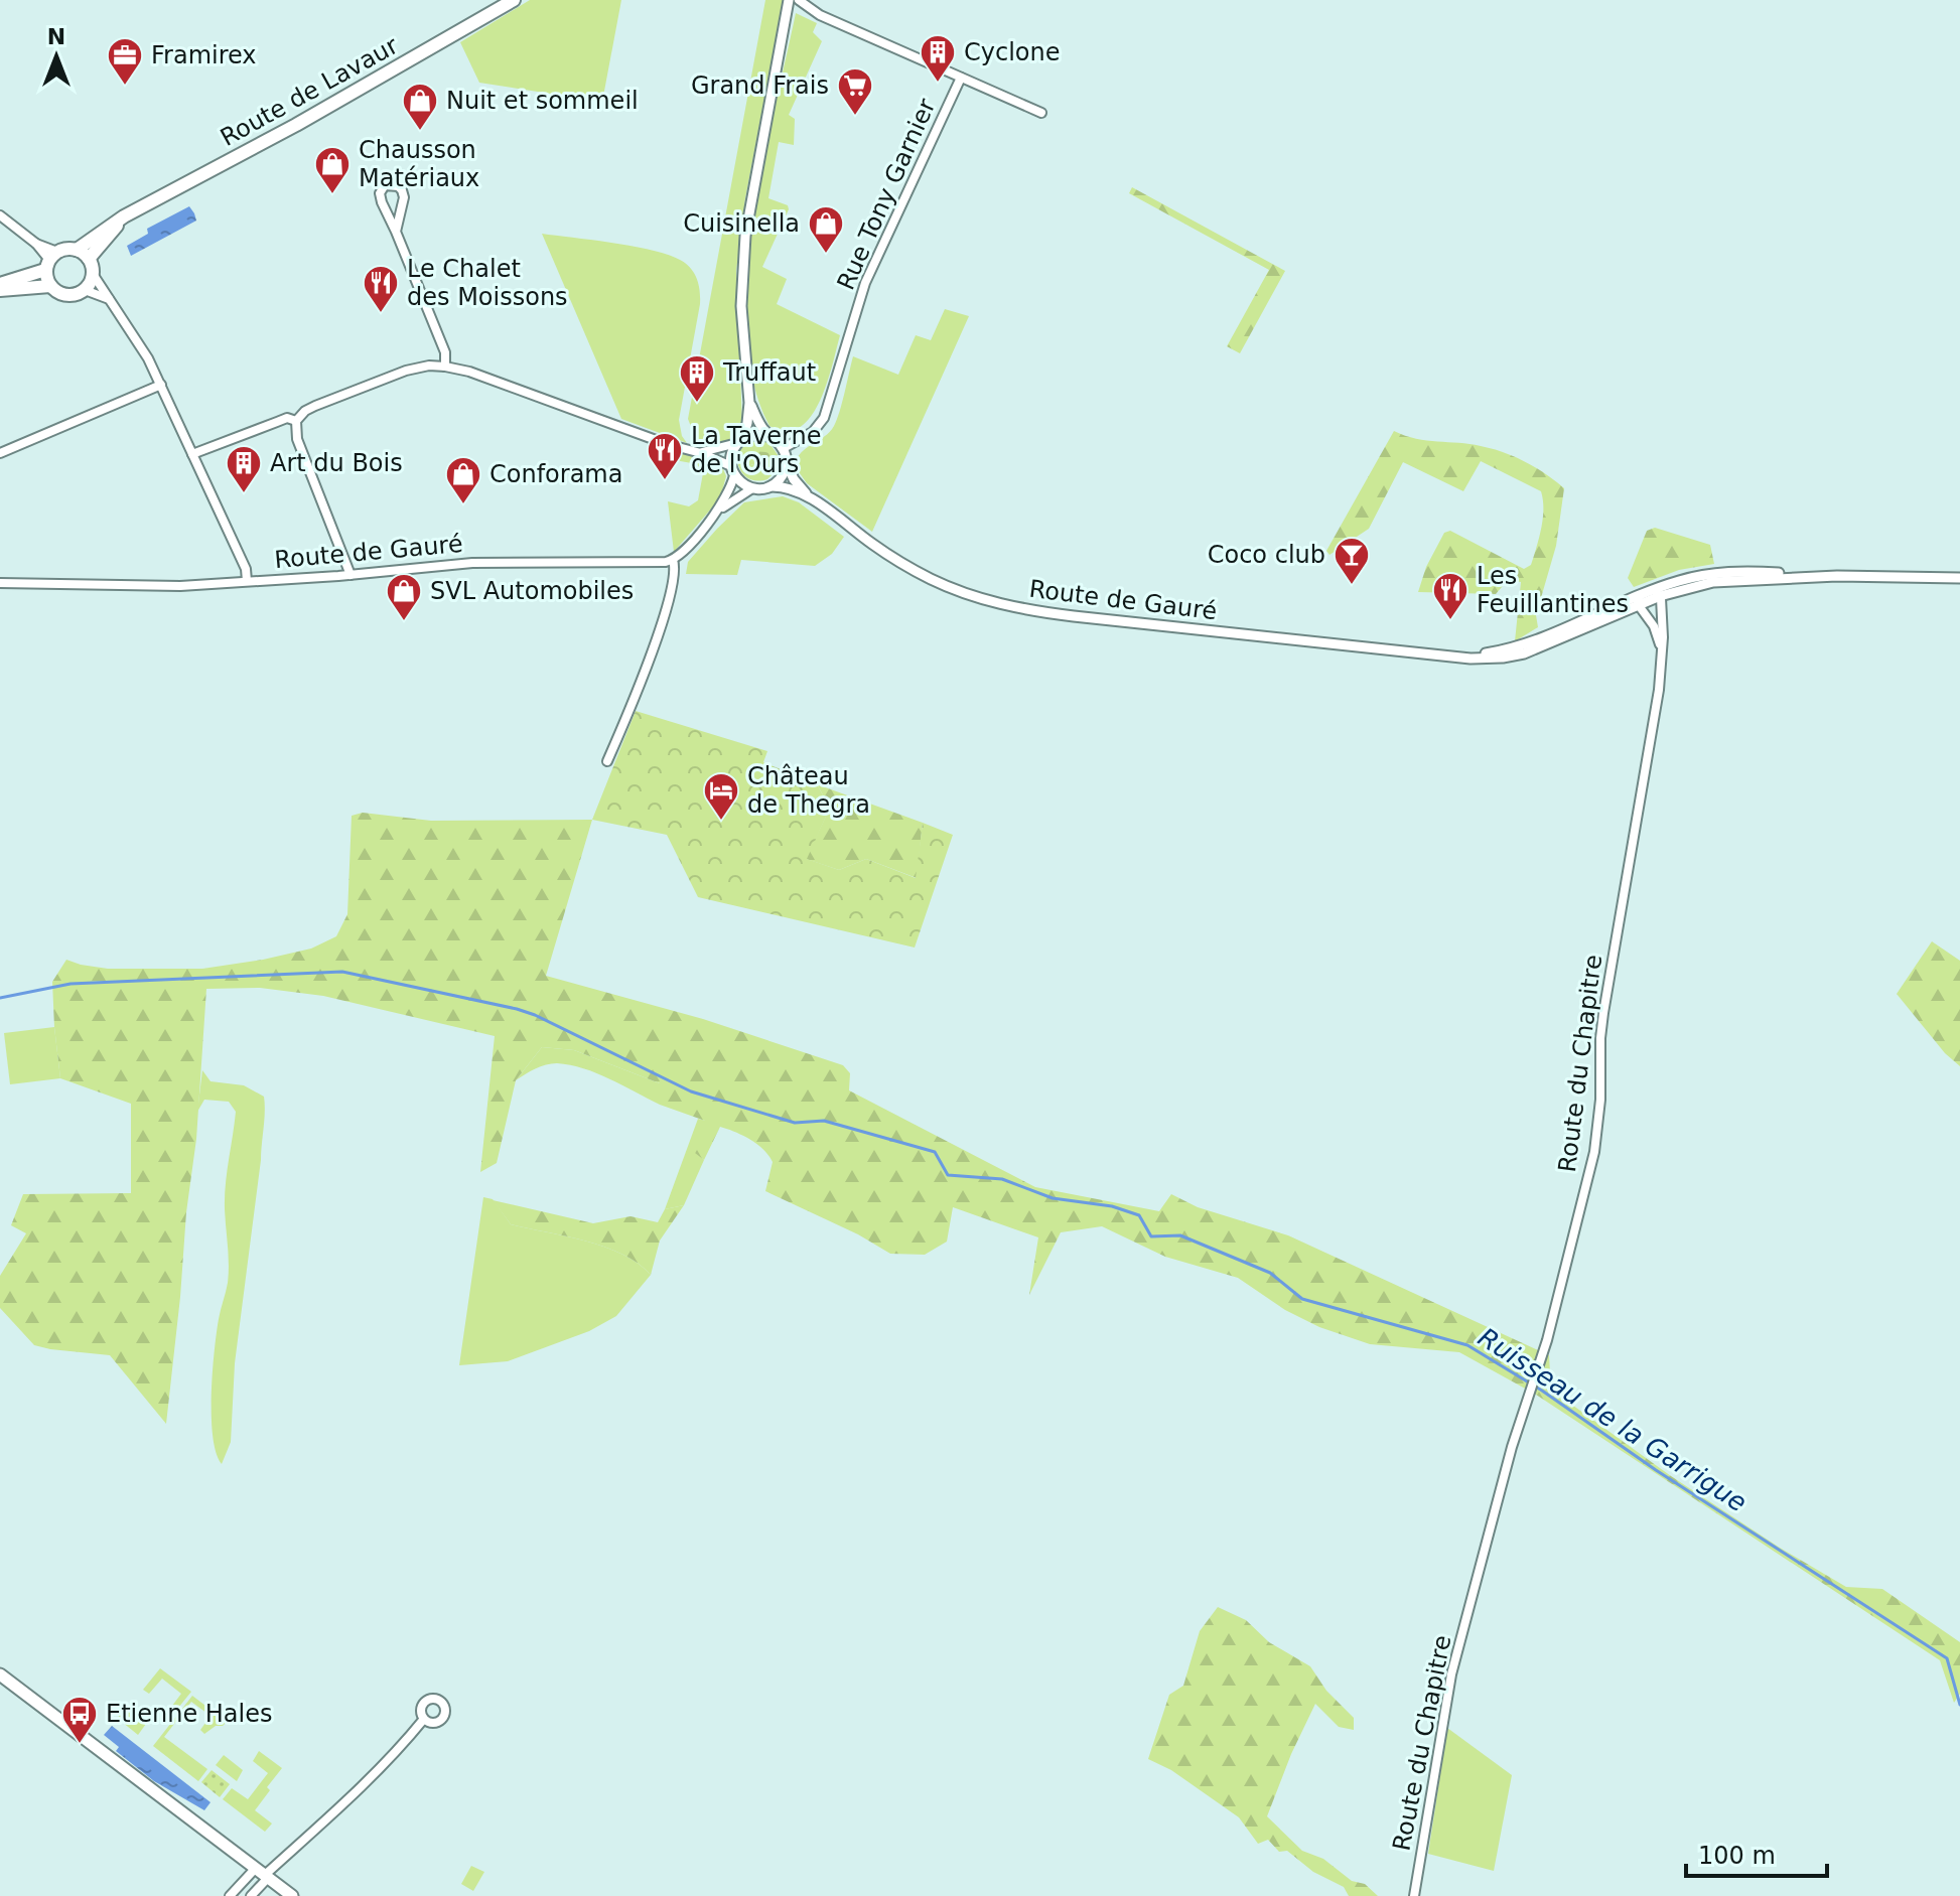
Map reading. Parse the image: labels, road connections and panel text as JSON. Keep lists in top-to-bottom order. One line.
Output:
{"streets":{"main road":["Route de Lavaur"],"street":["Rue Tony Garnier","Route de Gauré","Route du Chapitre"]},"crossings":[["Rue Tony Garnier","Route de Gauré"],["Route de Gauré","Route du Chapitre"]],"water":["Ruisseau de la Garrigue"],"places":{"building":["Cyclone","Truffaut","Art du Bois"],"office":["Framirex"],"supermarket":["Grand Frais"],"shop":["Nuit et sommeil","Chausson Matériaux","Cuisinella","Conforama","SVL Automobiles"],"restaurant":["Le Chalet des Moissons","La Taverne de l'Ours","Les Feuillantines"],"bar":["Coco club"],"hotel":["Château de Thegra"],"bus stop":["Etienne Hales"]},"scale_bar":"100 m","north":"top"}
